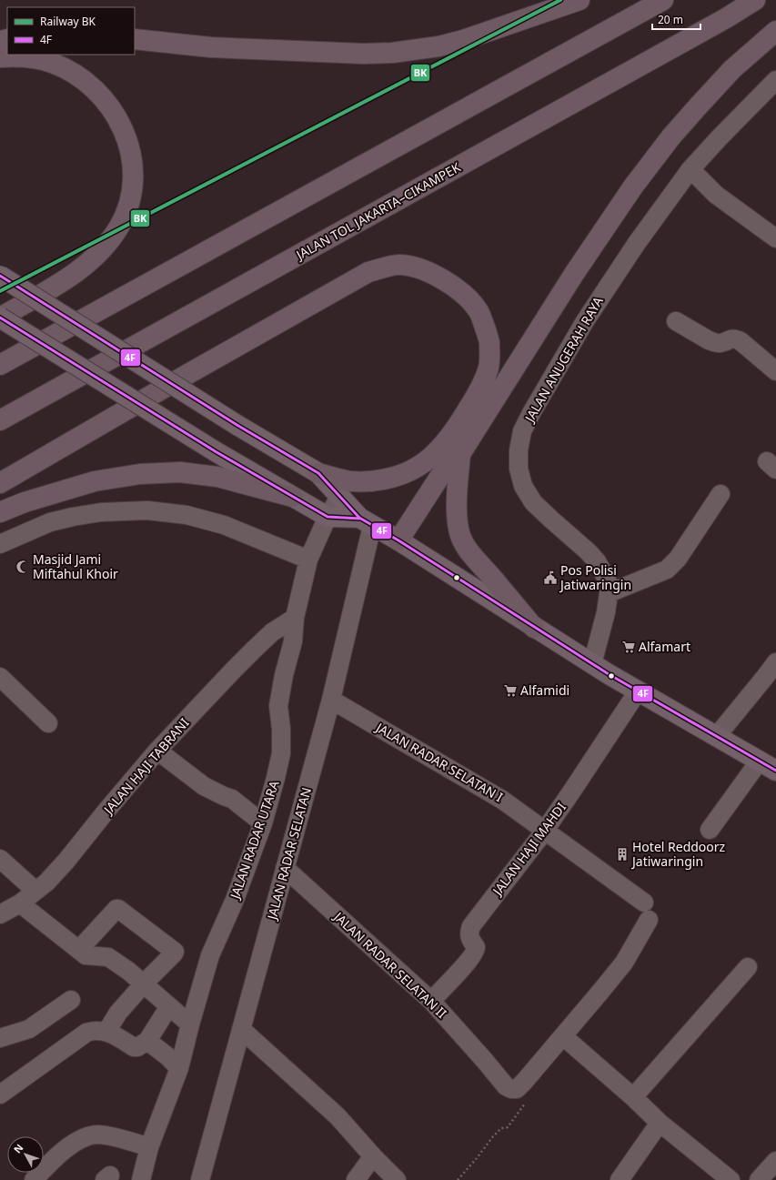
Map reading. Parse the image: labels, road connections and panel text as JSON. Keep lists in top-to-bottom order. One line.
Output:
{"streets":{"highway":["JALAN TOL JAKARTA–CIKAMPEK"],"street":["JALAN ANUGERAH RAYA","JALAN RADAR SELATAN I","JALAN HAJI TABRANI","JALAN RADAR UTARA","JALAN HAJI MAHDI","JALAN RADAR SELATAN","JALAN RADAR SELATAN II"]},"crossings":[["JALAN RADAR SELATAN I","JALAN HAJI MAHDI"],["JALAN RADAR SELATAN I","JALAN RADAR SELATAN"],["JALAN HAJI TABRANI","JALAN RADAR UTARA"],["JALAN HAJI MAHDI","JALAN RADAR SELATAN II"],["JALAN RADAR SELATAN","JALAN RADAR SELATAN II"]],"places":{"mosque":["Masjid Jami Miftahul Khoir"],"public building":["Pos Polisi Jatiwaringin"],"supermarket":["Alfamart","Alfamidi"],"building":["Hotel Reddoorz Jatiwaringin"]},"lines":["rail line BK","transit line 4F"],"legend":["Railway BK","4F"],"scale_bar":"20 m","north":"top left"}
